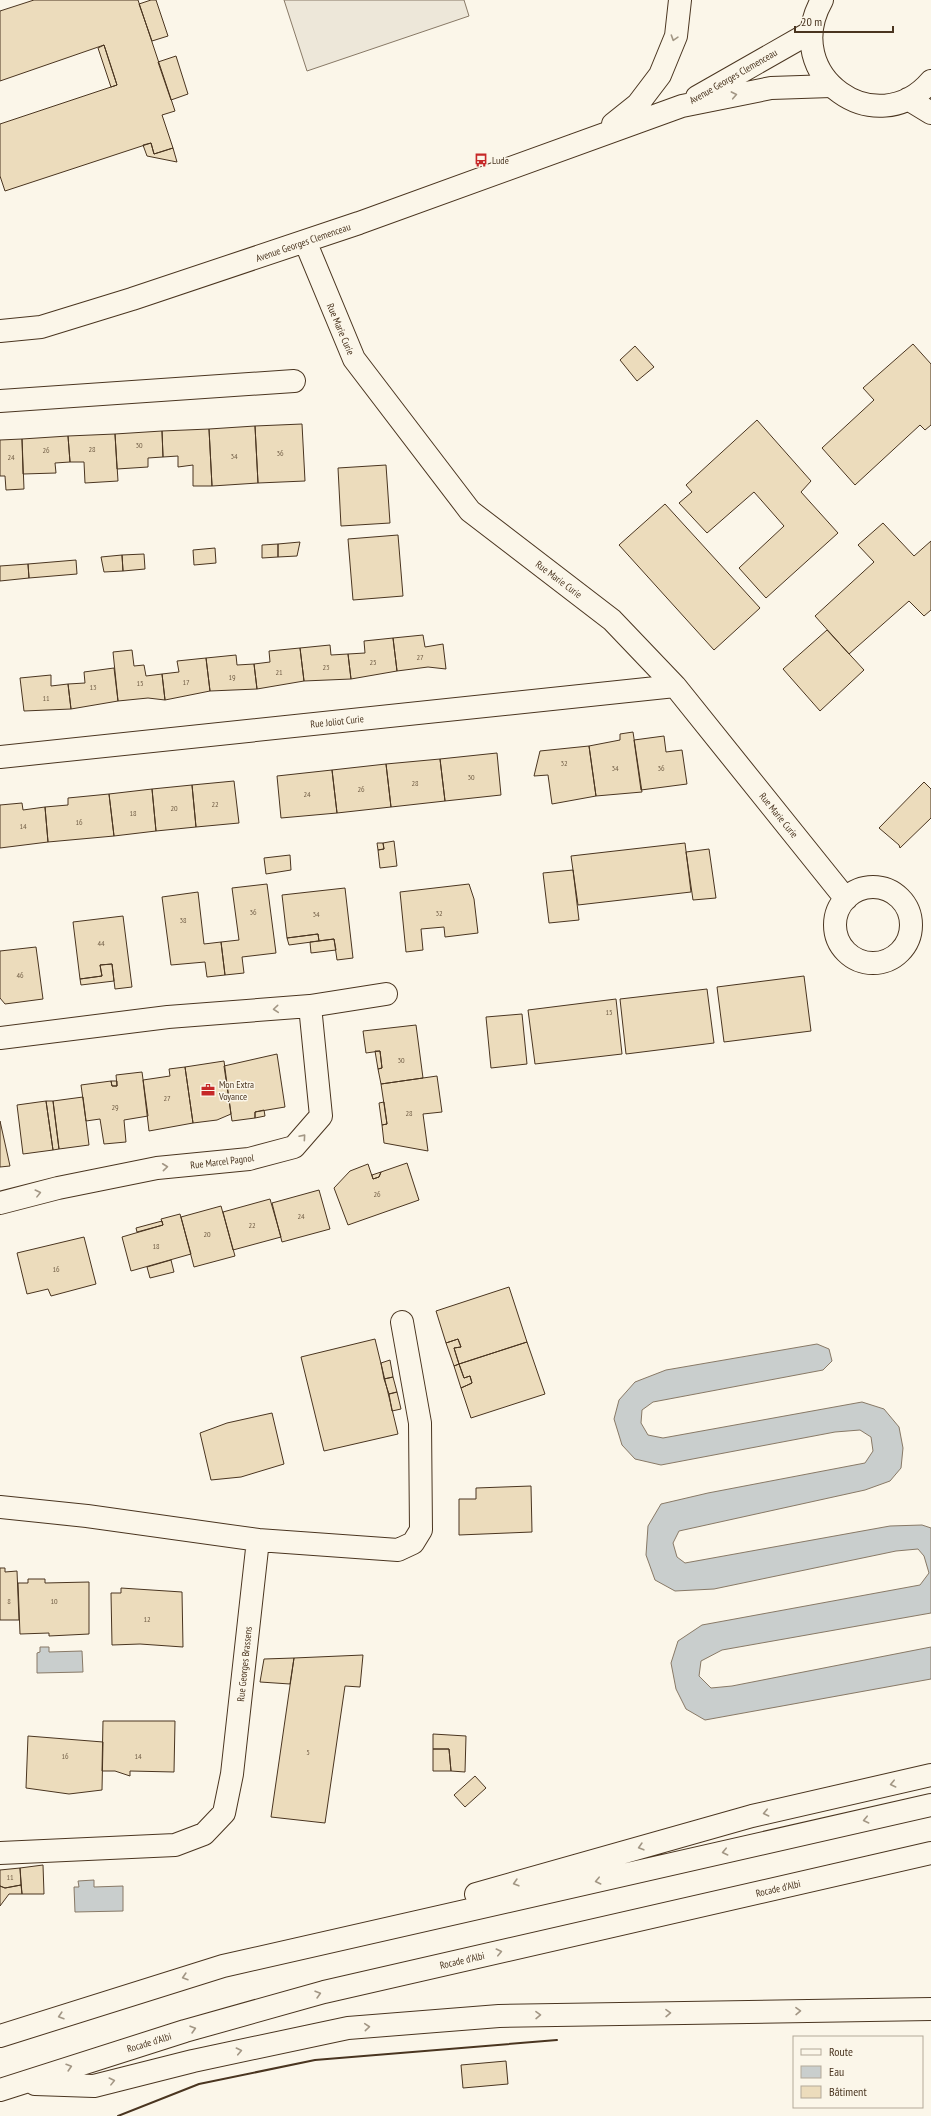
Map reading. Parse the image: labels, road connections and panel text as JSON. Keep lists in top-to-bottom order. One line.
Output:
{"streets":{"main road":["Avenue Georges Clemenceau","Rue Marie Curie","Rue Joliot Curie","Rue Marcel Pagnol","Rue Georges Brassens","Rocade d'Albi"]},"crossings":[["Avenue Georges Clemenceau","Rue Marie Curie"],["Rue Marie Curie","Rue Joliot Curie"]],"one_way":["Rue Marcel Pagnol"],"places":{"bus stop":["Lude"],"office":["Mon Extra Voyance"]},"house_numbers":["30","28","26","36","34","24","27","25","23","21","19","17","15","13","11","32","34","36","30","28","26","24","22","20","18","16","14","36","32","34","38","44","46","15","30","27","29","28","26","24","22","20","18","16","8","10","12","5","16","14","11"],"legend":["Route","Eau","Bâtiment"],"scale_bar":"20 m"}
